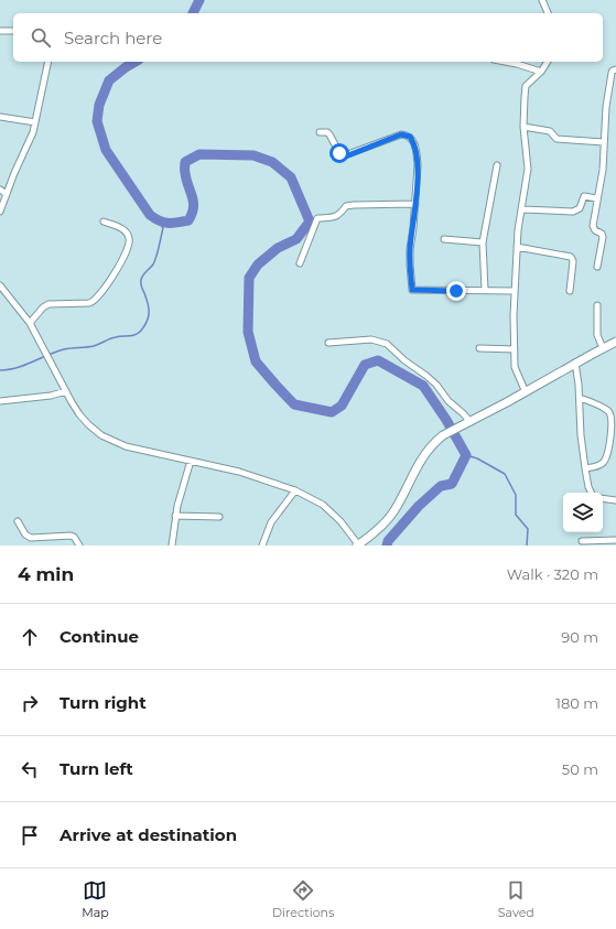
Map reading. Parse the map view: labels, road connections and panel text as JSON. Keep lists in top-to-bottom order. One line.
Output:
{"page":{"search":"Search here","heading":["4 min","Walk · 320 m"],"list":[["Continue","90 m"],["Turn right","180 m"],["Turn left","50 m"],"Arrive at destination"],"nav":["Map","Directions","Saved"]}}
